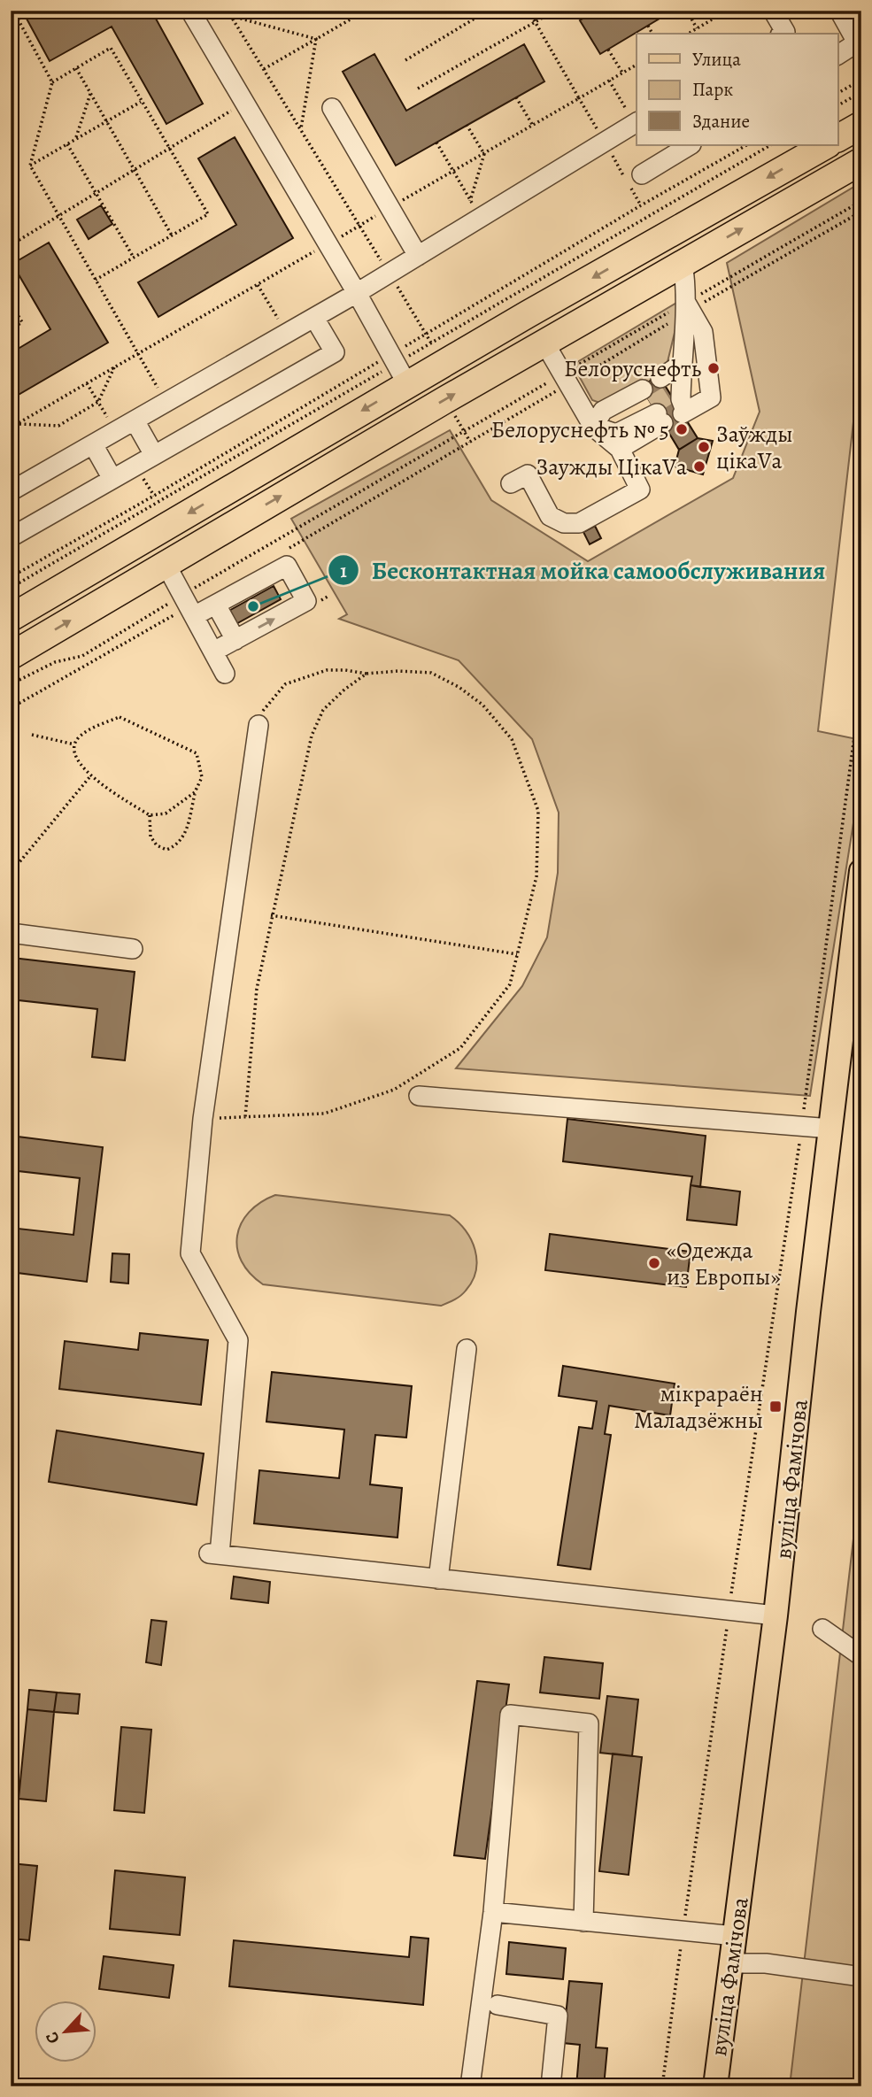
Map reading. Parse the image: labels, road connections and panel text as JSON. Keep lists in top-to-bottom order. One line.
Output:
{"streets":{"main road":["вуліца Фамічова"]},"places":{"other":["Белоруснефть","Белоруснефть № 5","Заўжды цікаVа","Заужды ЦікаVа","Бесконтактная мойка самообслуживания","«Одежда из Европы»"],"transit":["мікрараён Маладзёжны"]},"legend":["Улица","Парк","Здание"],"north":"bottom left"}
